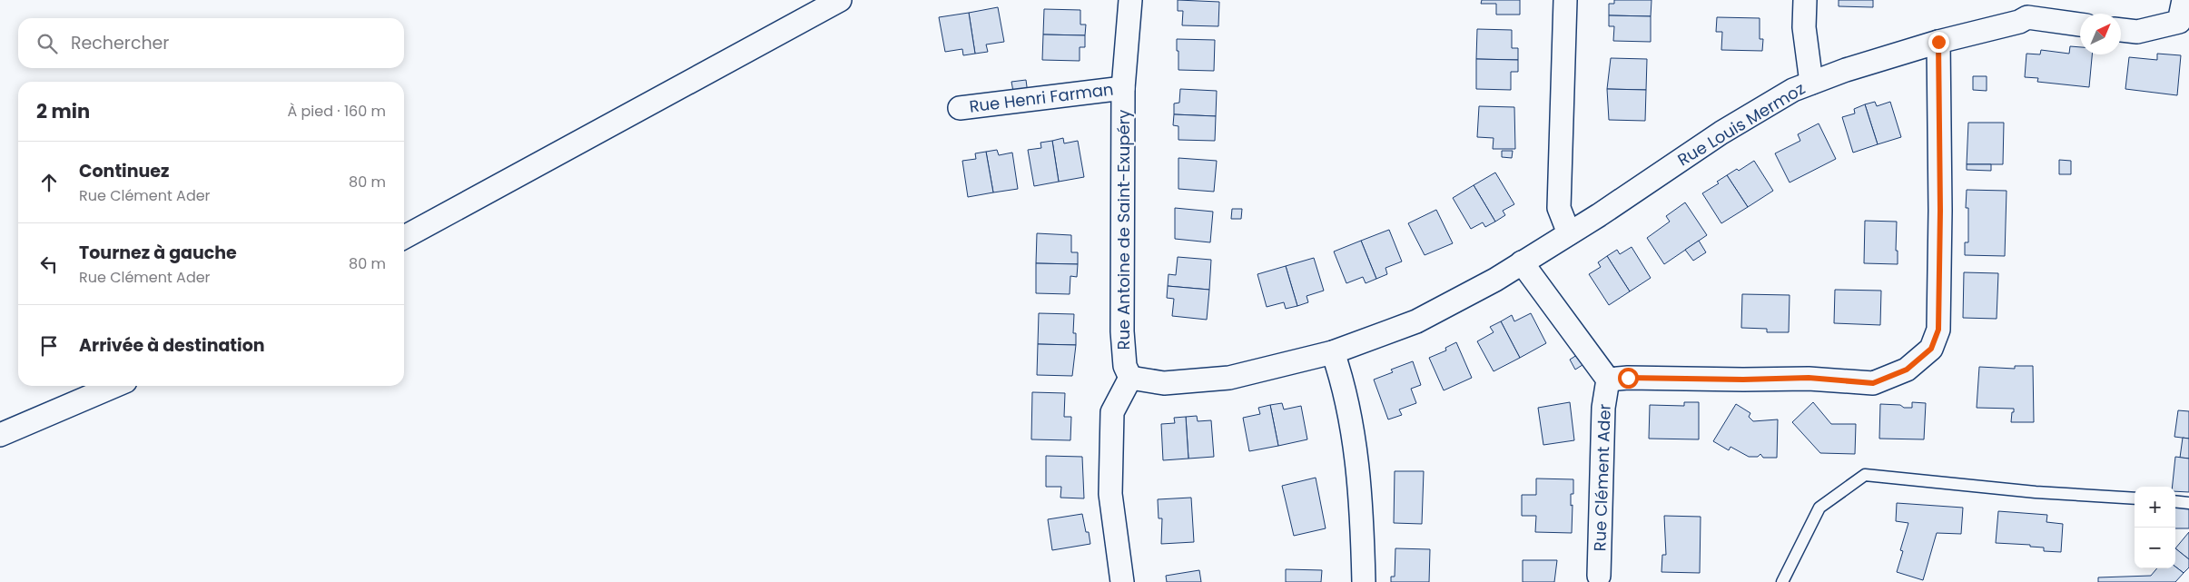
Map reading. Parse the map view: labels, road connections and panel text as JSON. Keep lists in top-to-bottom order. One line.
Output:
{"streets":{"street":["Rue Henri Farman","Rue Louis Mermoz","Rue Antoine de Saint-Exupéry","Rue Clément Ader"]},"crossings":[["Rue Henri Farman","Rue Antoine de Saint-Exupéry"]],"north":"top right","page":{"search":"Rechercher","heading":["2 min","À pied · 160 m"],"list":[["Continuez","Rue Clément Ader","80 m"],["Tournez à gauche","Rue Clément Ader","80 m"],"Arrivée à destination"],"map_buttons":["+","−"]}}
